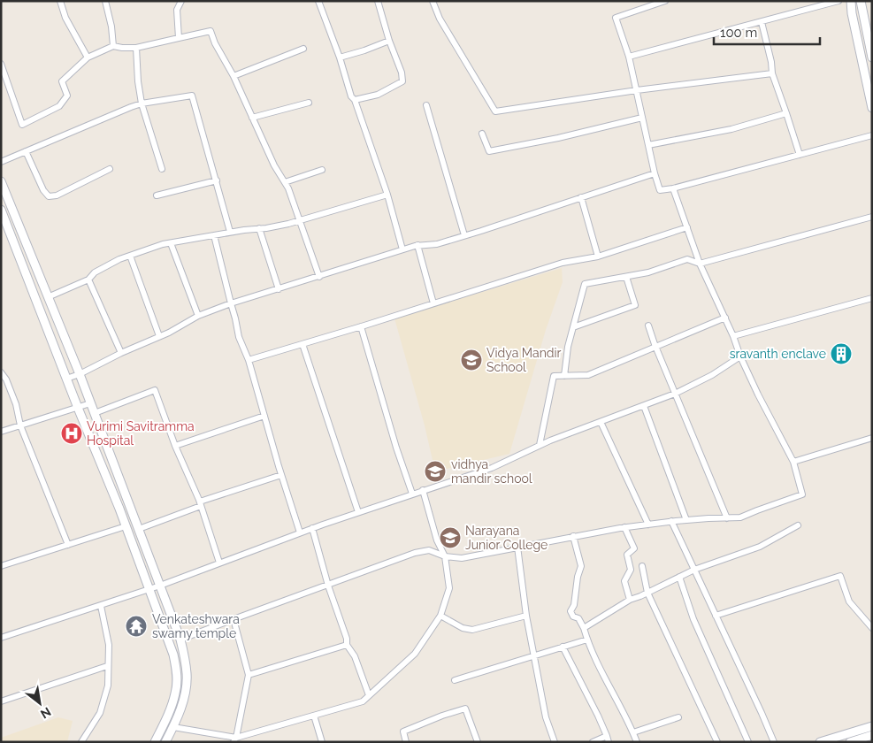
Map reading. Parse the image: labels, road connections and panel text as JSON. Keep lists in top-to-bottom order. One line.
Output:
{"places":{"building":["sravanth enclave"],"school or university":["Vidya Mandir School","vidhya mandir school","Narayana Junior College"],"hospital":["Vurimi Savitramma Hospital"],"temple":["Venkateshwara swamy temple"]},"scale_bar":"100 m","north":"bottom right"}
